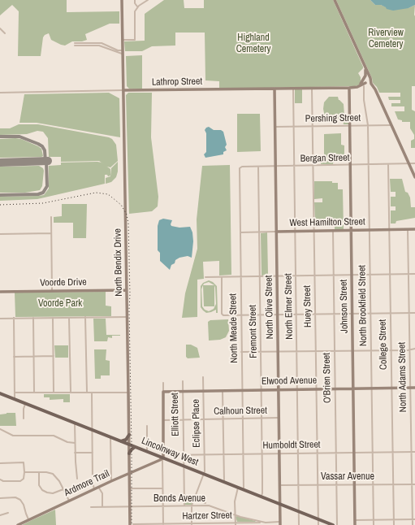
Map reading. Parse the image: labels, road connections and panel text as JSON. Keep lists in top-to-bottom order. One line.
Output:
{"streets":{"main road":["Lincolnway West"],"street":["Lathrop Street","Pershing Street","Bergan Street","West Hamilton Street","North Bendix Drive","Voorde Drive","North Brookfield Street","North Elmer Street","Huey Street","Johnson Street","North Olive Street","North Meade Street","Fremont Street","College Street","North Adams Street","O'Brien Street","Elwood Avenue","Calhoun Street","Elliott Street","Eclipse Place","Humboldt Street","Vassar Avenue","Ardmore Trail","Bonds Avenue","Hartzer Street"]},"crossings":[["Lathrop Street","North Bendix Drive"],["Lathrop Street","North Elmer Street"],["Lathrop Street","Huey Street"],["Lathrop Street","Johnson Street"],["Lathrop Street","North Olive Street"],["Pershing Street","North Brookfield Street"],["Pershing Street","North Elmer Street"],["Pershing Street","Huey Street"],["Pershing Street","Johnson Street"],["Pershing Street","North Olive Street"],["Bergan Street","North Brookfield Street"],["Bergan Street","North Elmer Street"],["Bergan Street","Huey Street"],["Bergan Street","Johnson Street"],["Bergan Street","North Olive Street"],["Bergan Street","North Meade Street"],["Bergan Street","Fremont Street"],["Bergan Street","College Street"],["West Hamilton Street","North Brookfield Street"],["West Hamilton Street","North Elmer Street"],["West Hamilton Street","Huey Street"],["West Hamilton Street","Johnson Street"],["West Hamilton Street","North Olive Street"],["West Hamilton Street","North Meade Street"],["West Hamilton Street","Fremont Street"],["West Hamilton Street","College Street"],["West Hamilton Street","North Adams Street"],["West Hamilton Street","O'Brien Street"],["North Bendix Drive","Voorde Drive"],["North Bendix Drive","Lincolnway West"],["North Bendix Drive","Ardmore Trail"],["North Bendix Drive","Bonds Avenue"],["North Bendix Drive","Hartzer Street"],["North Brookfield Street","Elwood Avenue"],["North Brookfield Street","Humboldt Street"],["North Brookfield Street","Vassar Avenue"],["North Elmer Street","Elwood Avenue"],["North Elmer Street","Humboldt Street"],["North Elmer Street","Lincolnway West"],["North Elmer Street","Vassar Avenue"],["Huey Street","Elwood Avenue"],["Huey Street","Humboldt Street"],["Huey Street","Lincolnway West"],["Huey Street","Vassar Avenue"],["Johnson Street","Elwood Avenue"],["Johnson Street","Humboldt Street"],["Johnson Street","Vassar Avenue"],["North Olive Street","Elwood Avenue"],["North Olive Street","Calhoun Street"],["North Olive Street","Humboldt Street"],["North Olive Street","Lincolnway West"],["North Olive Street","Vassar Avenue"],["North Olive Street","Hartzer Street"],["North Meade Street","Elwood Avenue"],["North Meade Street","Calhoun Street"],["North Meade Street","Humboldt Street"],["North Meade Street","Lincolnway West"],["Fremont Street","Elwood Avenue"],["Fremont Street","Calhoun Street"],["Fremont Street","Humboldt Street"],["Fremont Street","Lincolnway West"],["College Street","Elwood Avenue"],["College Street","Humboldt Street"],["College Street","Vassar Avenue"],["North Adams Street","Elwood Avenue"],["North Adams Street","Humboldt Street"],["North Adams Street","Vassar Avenue"],["O'Brien Street","Elwood Avenue"],["O'Brien Street","Humboldt Street"],["O'Brien Street","Vassar Avenue"],["Elwood Avenue","Elliott Street"],["Elwood Avenue","Eclipse Place"],["Calhoun Street","Elliott Street"],["Calhoun Street","Eclipse Place"],["Elliott Street","Humboldt Street"],["Elliott Street","Lincolnway West"],["Elliott Street","Bonds Avenue"],["Eclipse Place","Humboldt Street"],["Eclipse Place","Lincolnway West"],["Eclipse Place","Bonds Avenue"],["Eclipse Place","Hartzer Street"],["Lincolnway West","Ardmore Trail"],["Bonds Avenue","Hartzer Street"]],"parks":["Riverview Cemetery","Highland Cemetery","Voorde Park"]}
